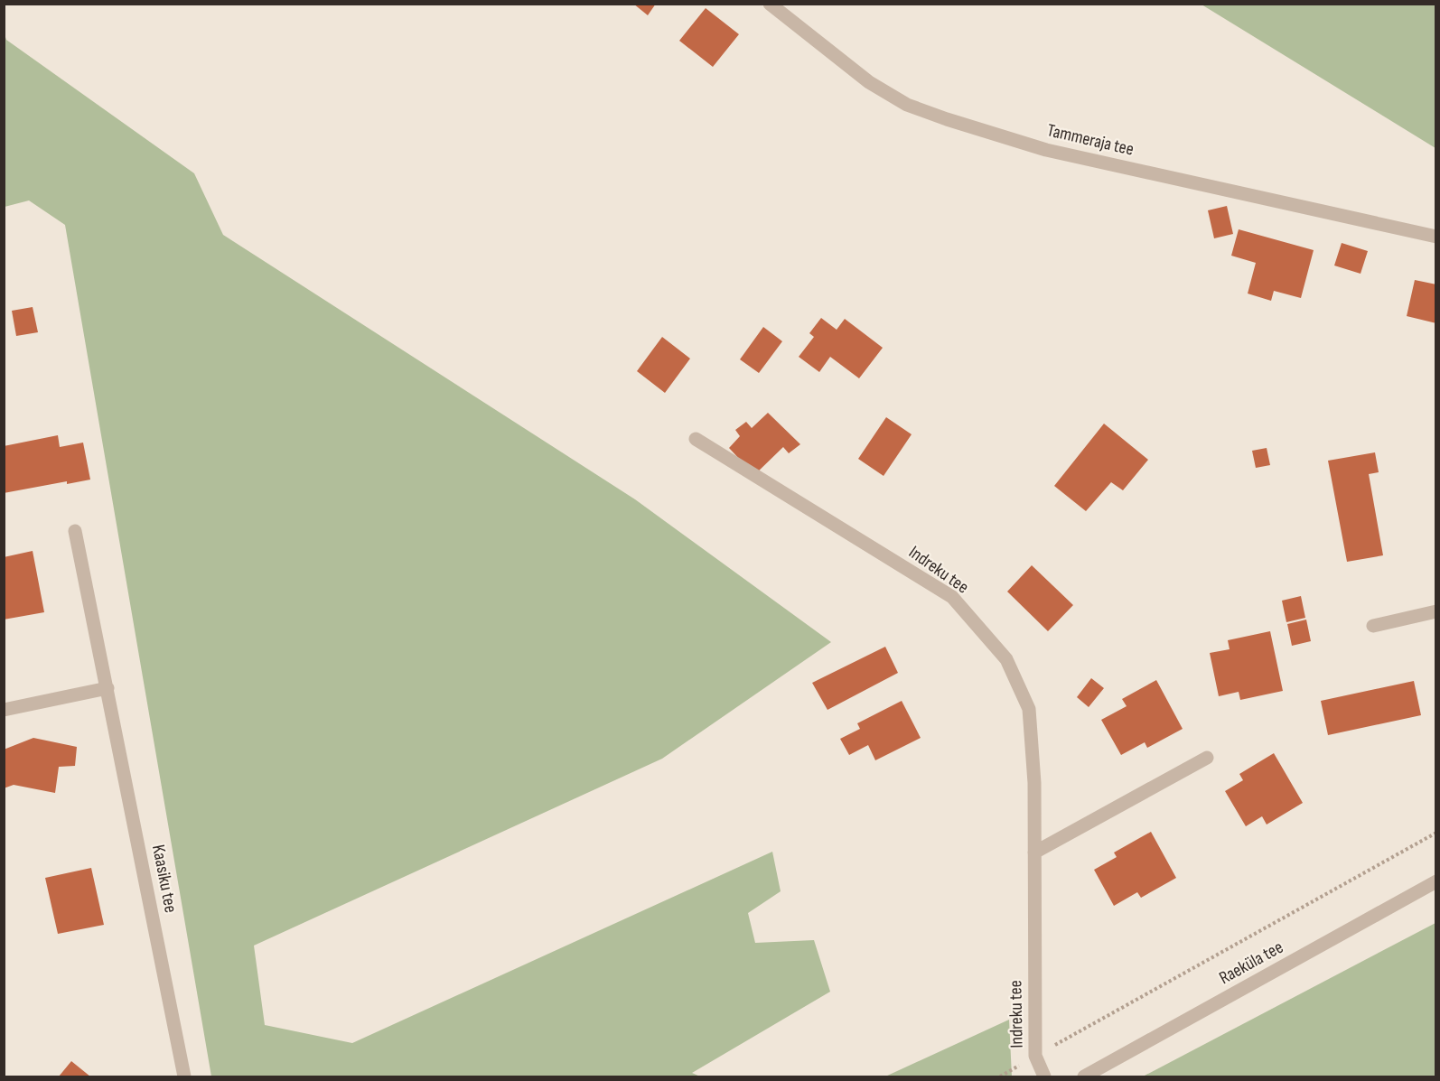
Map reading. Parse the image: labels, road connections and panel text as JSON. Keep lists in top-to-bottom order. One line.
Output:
{"streets":{"street":["Tammeraja tee","Indreku tee","Kaasiku tee","Raeküla tee"]}}
